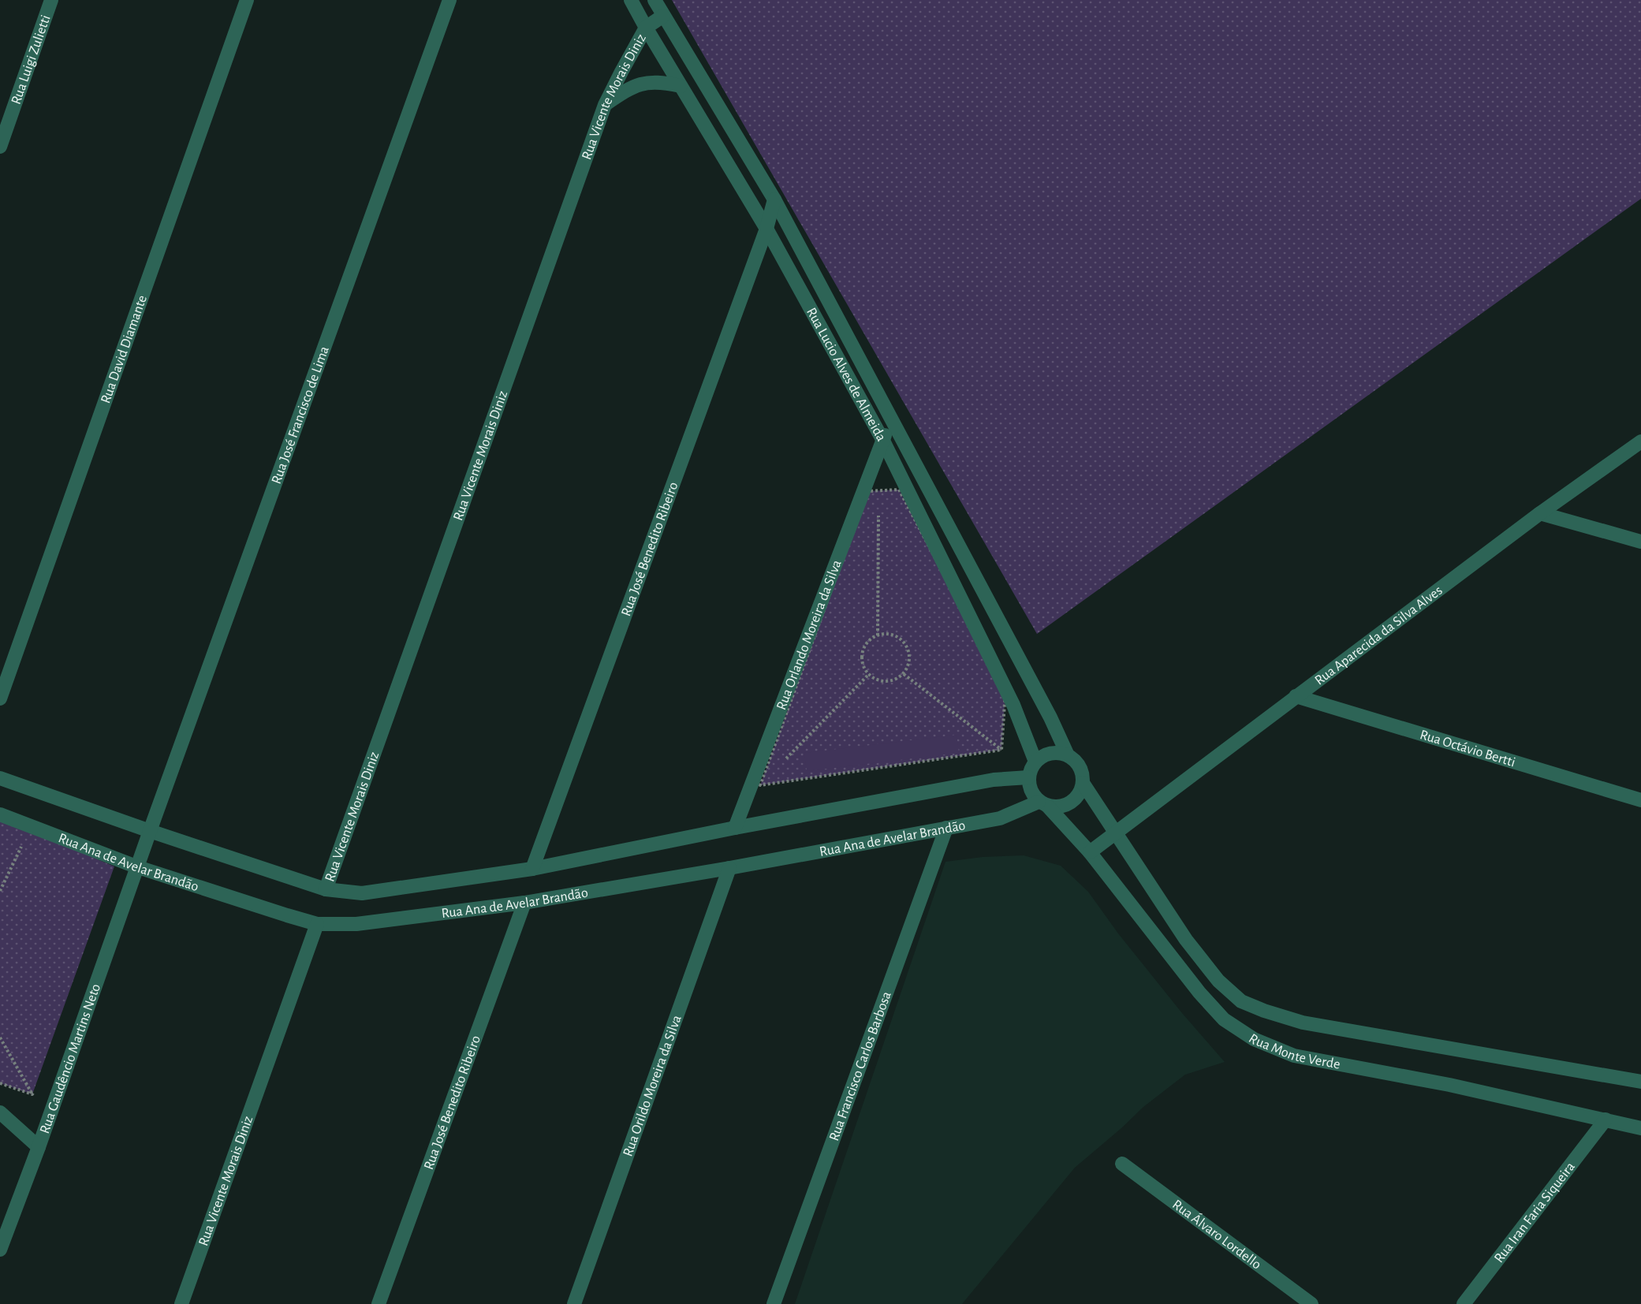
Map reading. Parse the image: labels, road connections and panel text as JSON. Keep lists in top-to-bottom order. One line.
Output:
{"streets":{"street":["Rua Luigi Zulietti","Rua Vicente Morais Diniz","Rua David Diamante","Rua Lucio Alves de Almeida","Rua José Francisco de Lima","Rua José Benedito Ribeiro","Rua Orlando Moreira da Silva","Rua Aparecida da Silva Alves","Rua Octávio Bertti","Rua Ana de Avelar Brandão","Rua Monte Verde","Rua Gaudêncio Martins Neto","Rua Francisco Carlos Barbosa","Rua Orildo Moreira da Silva","Rua Iran Faria Siqueira","Rua Álvaro Lordello"]},"crossings":[["Rua Vicente Morais Diniz","Rua Lucio Alves de Almeida"],["Rua Vicente Morais Diniz","Rua Ana de Avelar Brandão"],["Rua Lucio Alves de Almeida","Rua José Benedito Ribeiro"],["Rua Lucio Alves de Almeida","Rua Orlando Moreira da Silva"],["Rua Lucio Alves de Almeida","Rua Ana de Avelar Brandão"],["Rua Lucio Alves de Almeida","Rua Monte Verde"],["Rua José Francisco de Lima","Rua Ana de Avelar Brandão"],["Rua José Francisco de Lima","Rua Gaudêncio Martins Neto"],["Rua José Benedito Ribeiro","Rua Ana de Avelar Brandão"],["Rua Aparecida da Silva Alves","Rua Octávio Bertti"],["Rua Aparecida da Silva Alves","Rua Monte Verde"],["Rua Ana de Avelar Brandão","Rua Monte Verde"],["Rua Ana de Avelar Brandão","Rua Gaudêncio Martins Neto"],["Rua Ana de Avelar Brandão","Rua Francisco Carlos Barbosa"],["Rua Ana de Avelar Brandão","Rua Orildo Moreira da Silva"],["Rua Monte Verde","Rua Iran Faria Siqueira"]]}
